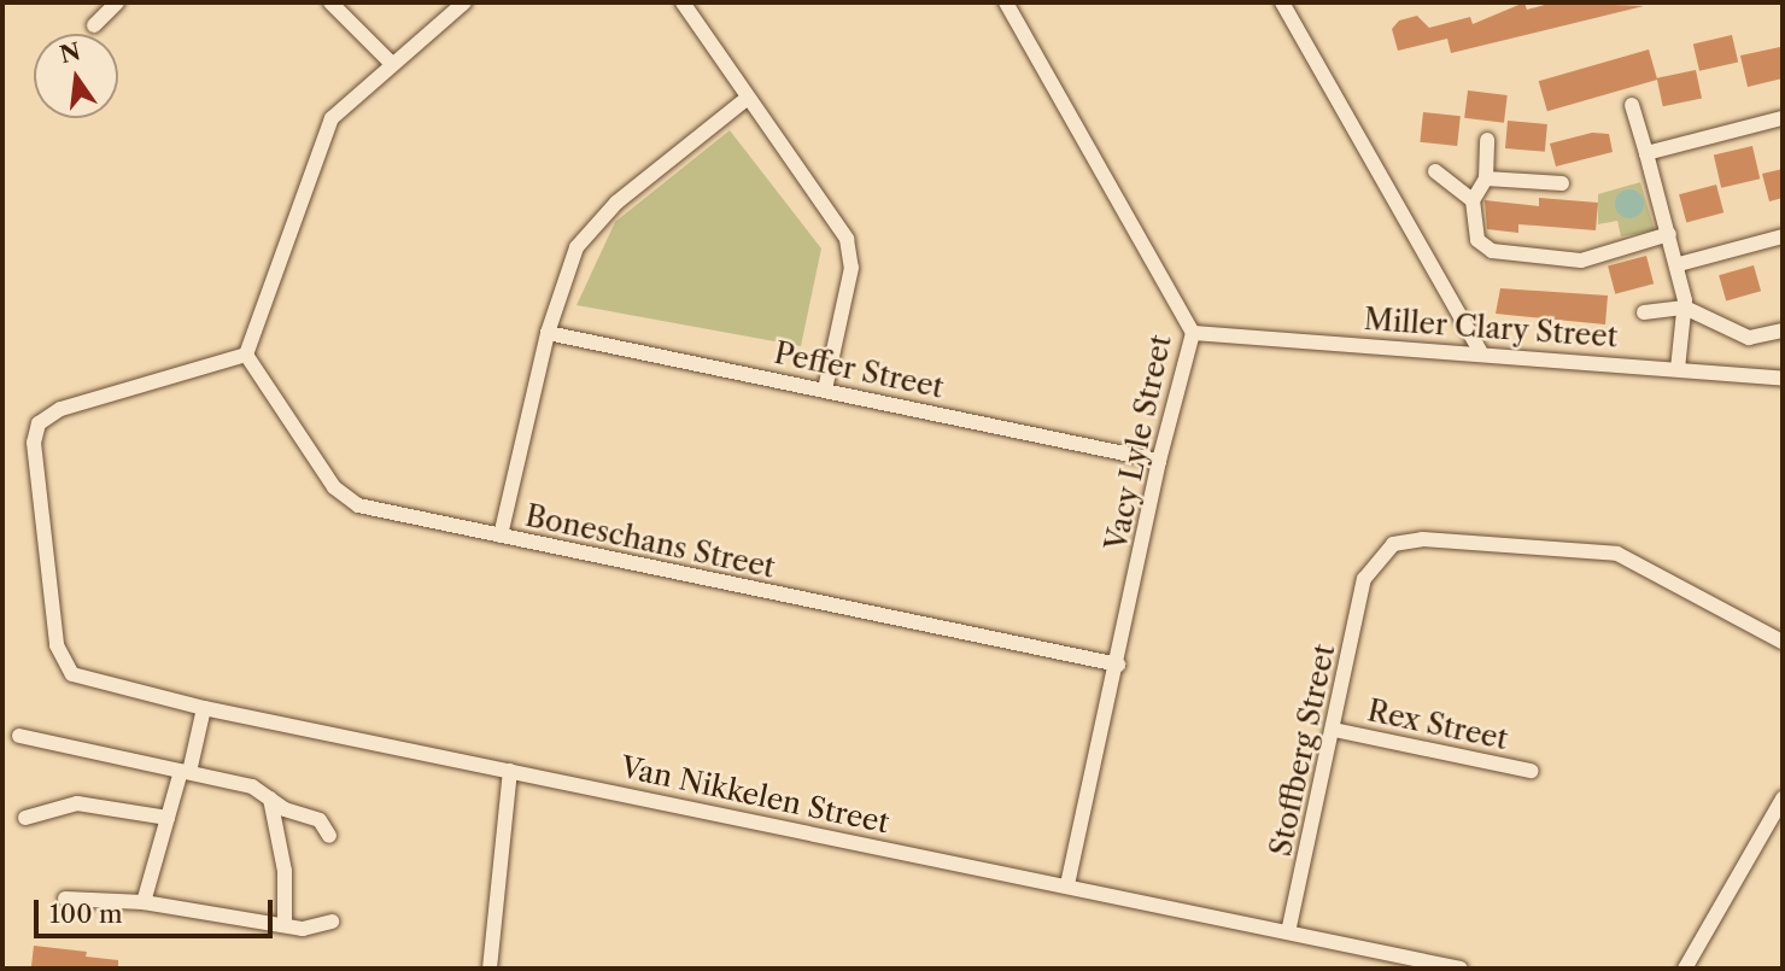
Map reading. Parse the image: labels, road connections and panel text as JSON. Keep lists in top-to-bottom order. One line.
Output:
{"streets":{"street":["Miller Clary Street","Peffer Street","Vacy Lyle Street","Boneschans Street","Rex Street","Stoffberg Street","Van Nikkelen Street"]},"crossings":[["Miller Clary Street","Vacy Lyle Street"],["Peffer Street","Vacy Lyle Street"],["Vacy Lyle Street","Boneschans Street"],["Vacy Lyle Street","Van Nikkelen Street"],["Boneschans Street","Van Nikkelen Street"],["Rex Street","Stoffberg Street"],["Stoffberg Street","Van Nikkelen Street"]],"scale_bar":"100 m","north":"top"}
